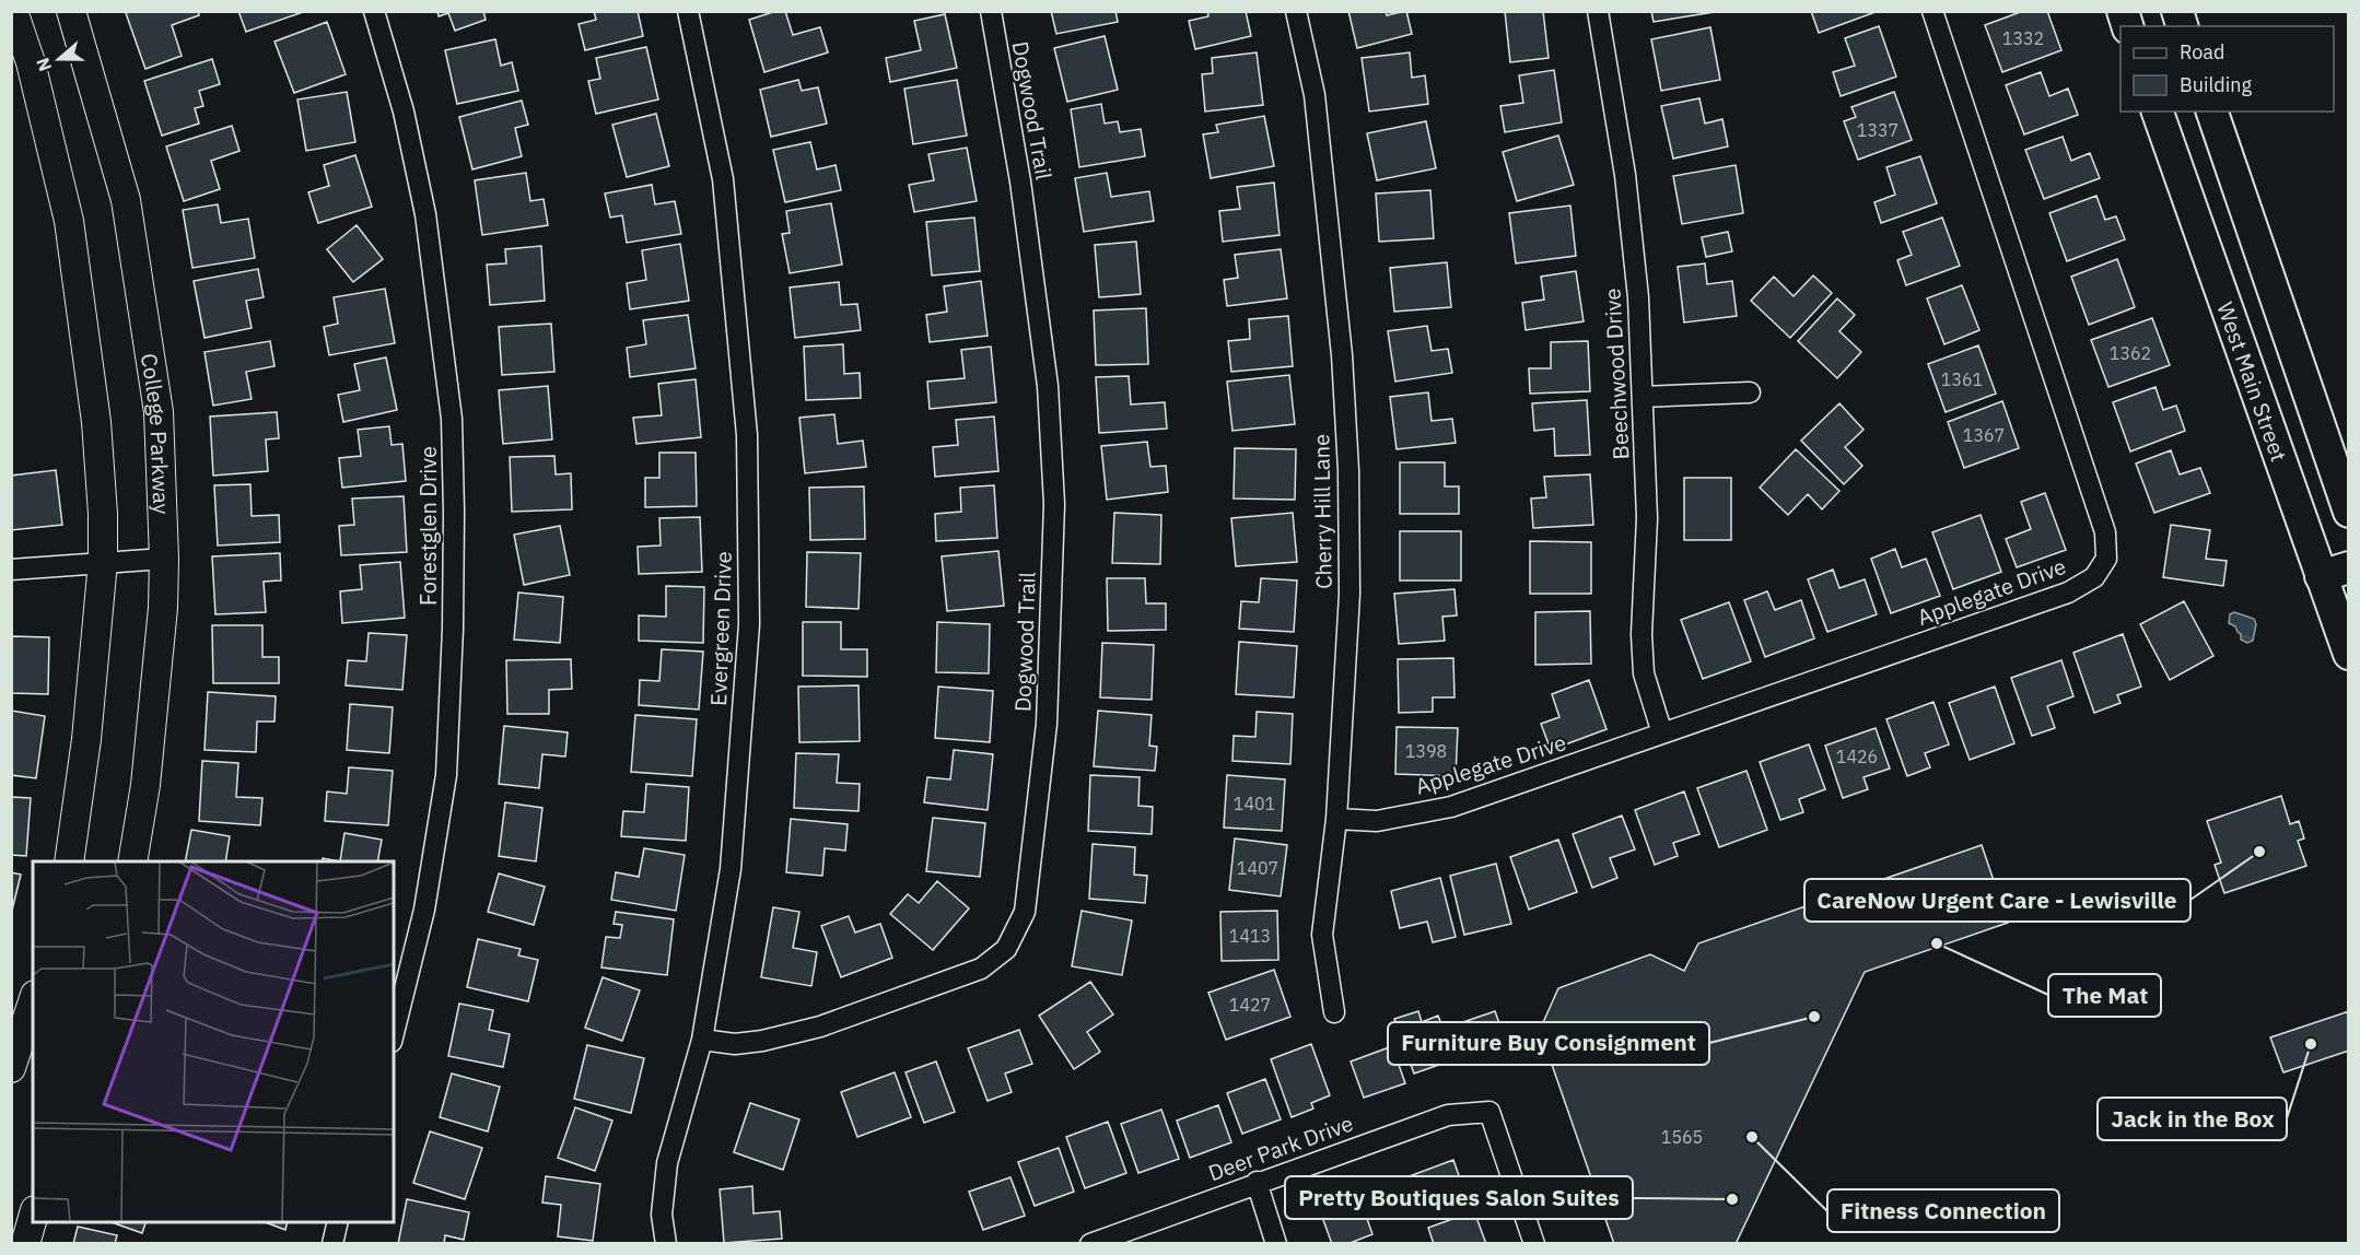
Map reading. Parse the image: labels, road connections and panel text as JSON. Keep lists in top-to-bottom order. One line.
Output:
{"streets":{"main road":["West Main Street","College Parkway"],"street":["Dogwood Trail","Beechwood Drive","Cherry Hill Lane","Forestglen Drive","Applegate Drive","Evergreen Drive","Deer Park Drive"]},"crossings":[["Dogwood Trail","Evergreen Drive"],["Beechwood Drive","Applegate Drive"],["Cherry Hill Lane","Applegate Drive"]],"places":["CareNow Urgent Care - Lewisville","The Mat","Furniture Buy Consignment","Jack in the Box","Fitness Connection","Pretty Boutiques Salon Suites"],"house_numbers":["1332","1337","1362","1361","1367","1398","1426","1401","1407","1413","1427","1565"],"legend":["Road","Building"],"north":"left"}
